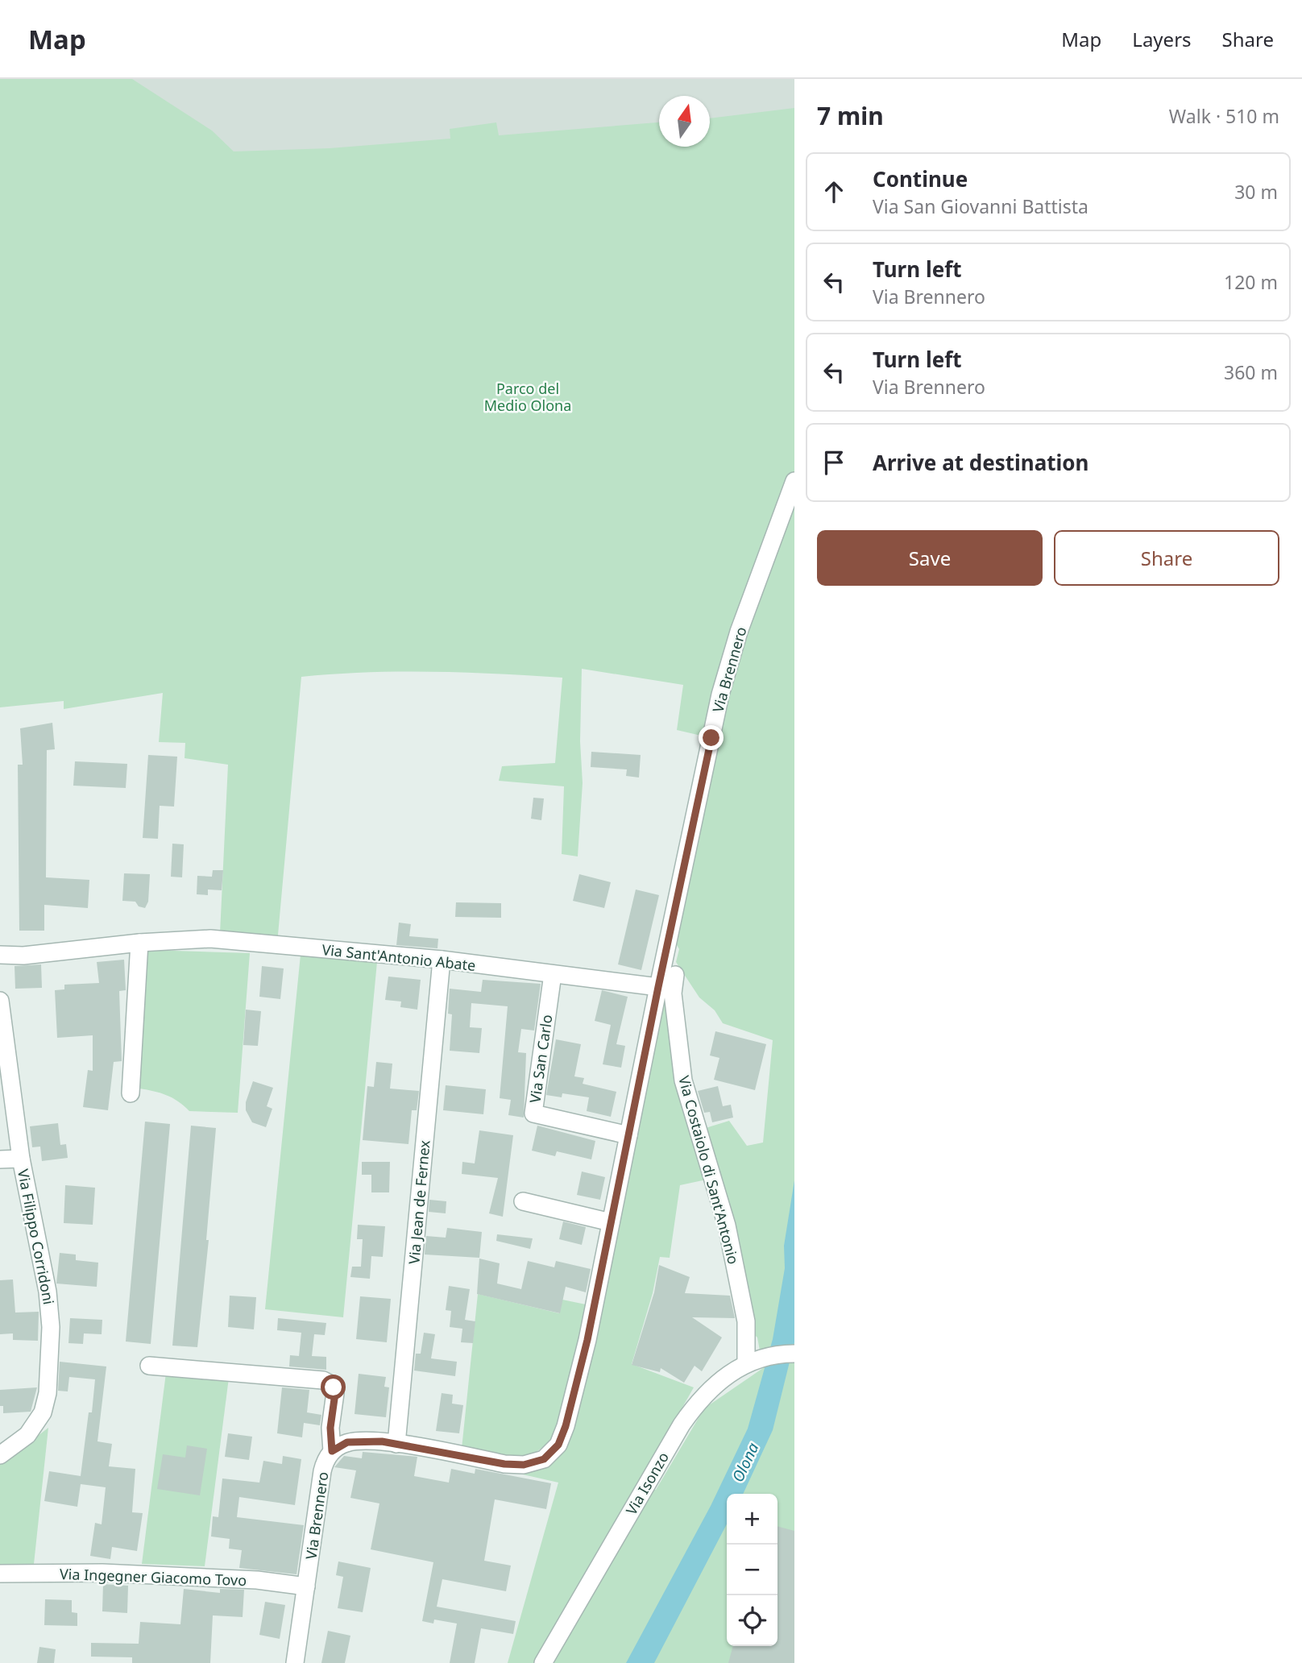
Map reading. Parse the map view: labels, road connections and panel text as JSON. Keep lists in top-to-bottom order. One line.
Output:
{"streets":{"street":["Via Brennero","Via Sant'Antonio Abate","Via San Carlo","Via Costaiolo di Sant'Antonio","Via Jean de Fernex","Via Filippo Corridoni","Via Isonzo","Via Ingegner Giacomo Tovo"]},"crossings":[["Via Brennero","Via Sant'Antonio Abate"],["Via Brennero","Via San Carlo"],["Via Brennero","Via Jean de Fernex"],["Via Brennero","Via Ingegner Giacomo Tovo"],["Via Sant'Antonio Abate","Via San Carlo"],["Via Sant'Antonio Abate","Via Jean de Fernex"],["Via Costaiolo di Sant'Antonio","Via Isonzo"]],"water":["Olona"],"parks":["Parco del Medio Olona"],"north":"top","page":{"header":"Map","nav":["Map","Layers","Share"],"heading":["7 min","Walk · 510 m"],"list":[["Continue","Via San Giovanni Battista","30 m"],["Turn left","Via Brennero","120 m"],["Turn left","Via Brennero","360 m"],"Arrive at destination"],"buttons":["Save","Share"],"map_buttons":["+","−"]}}
